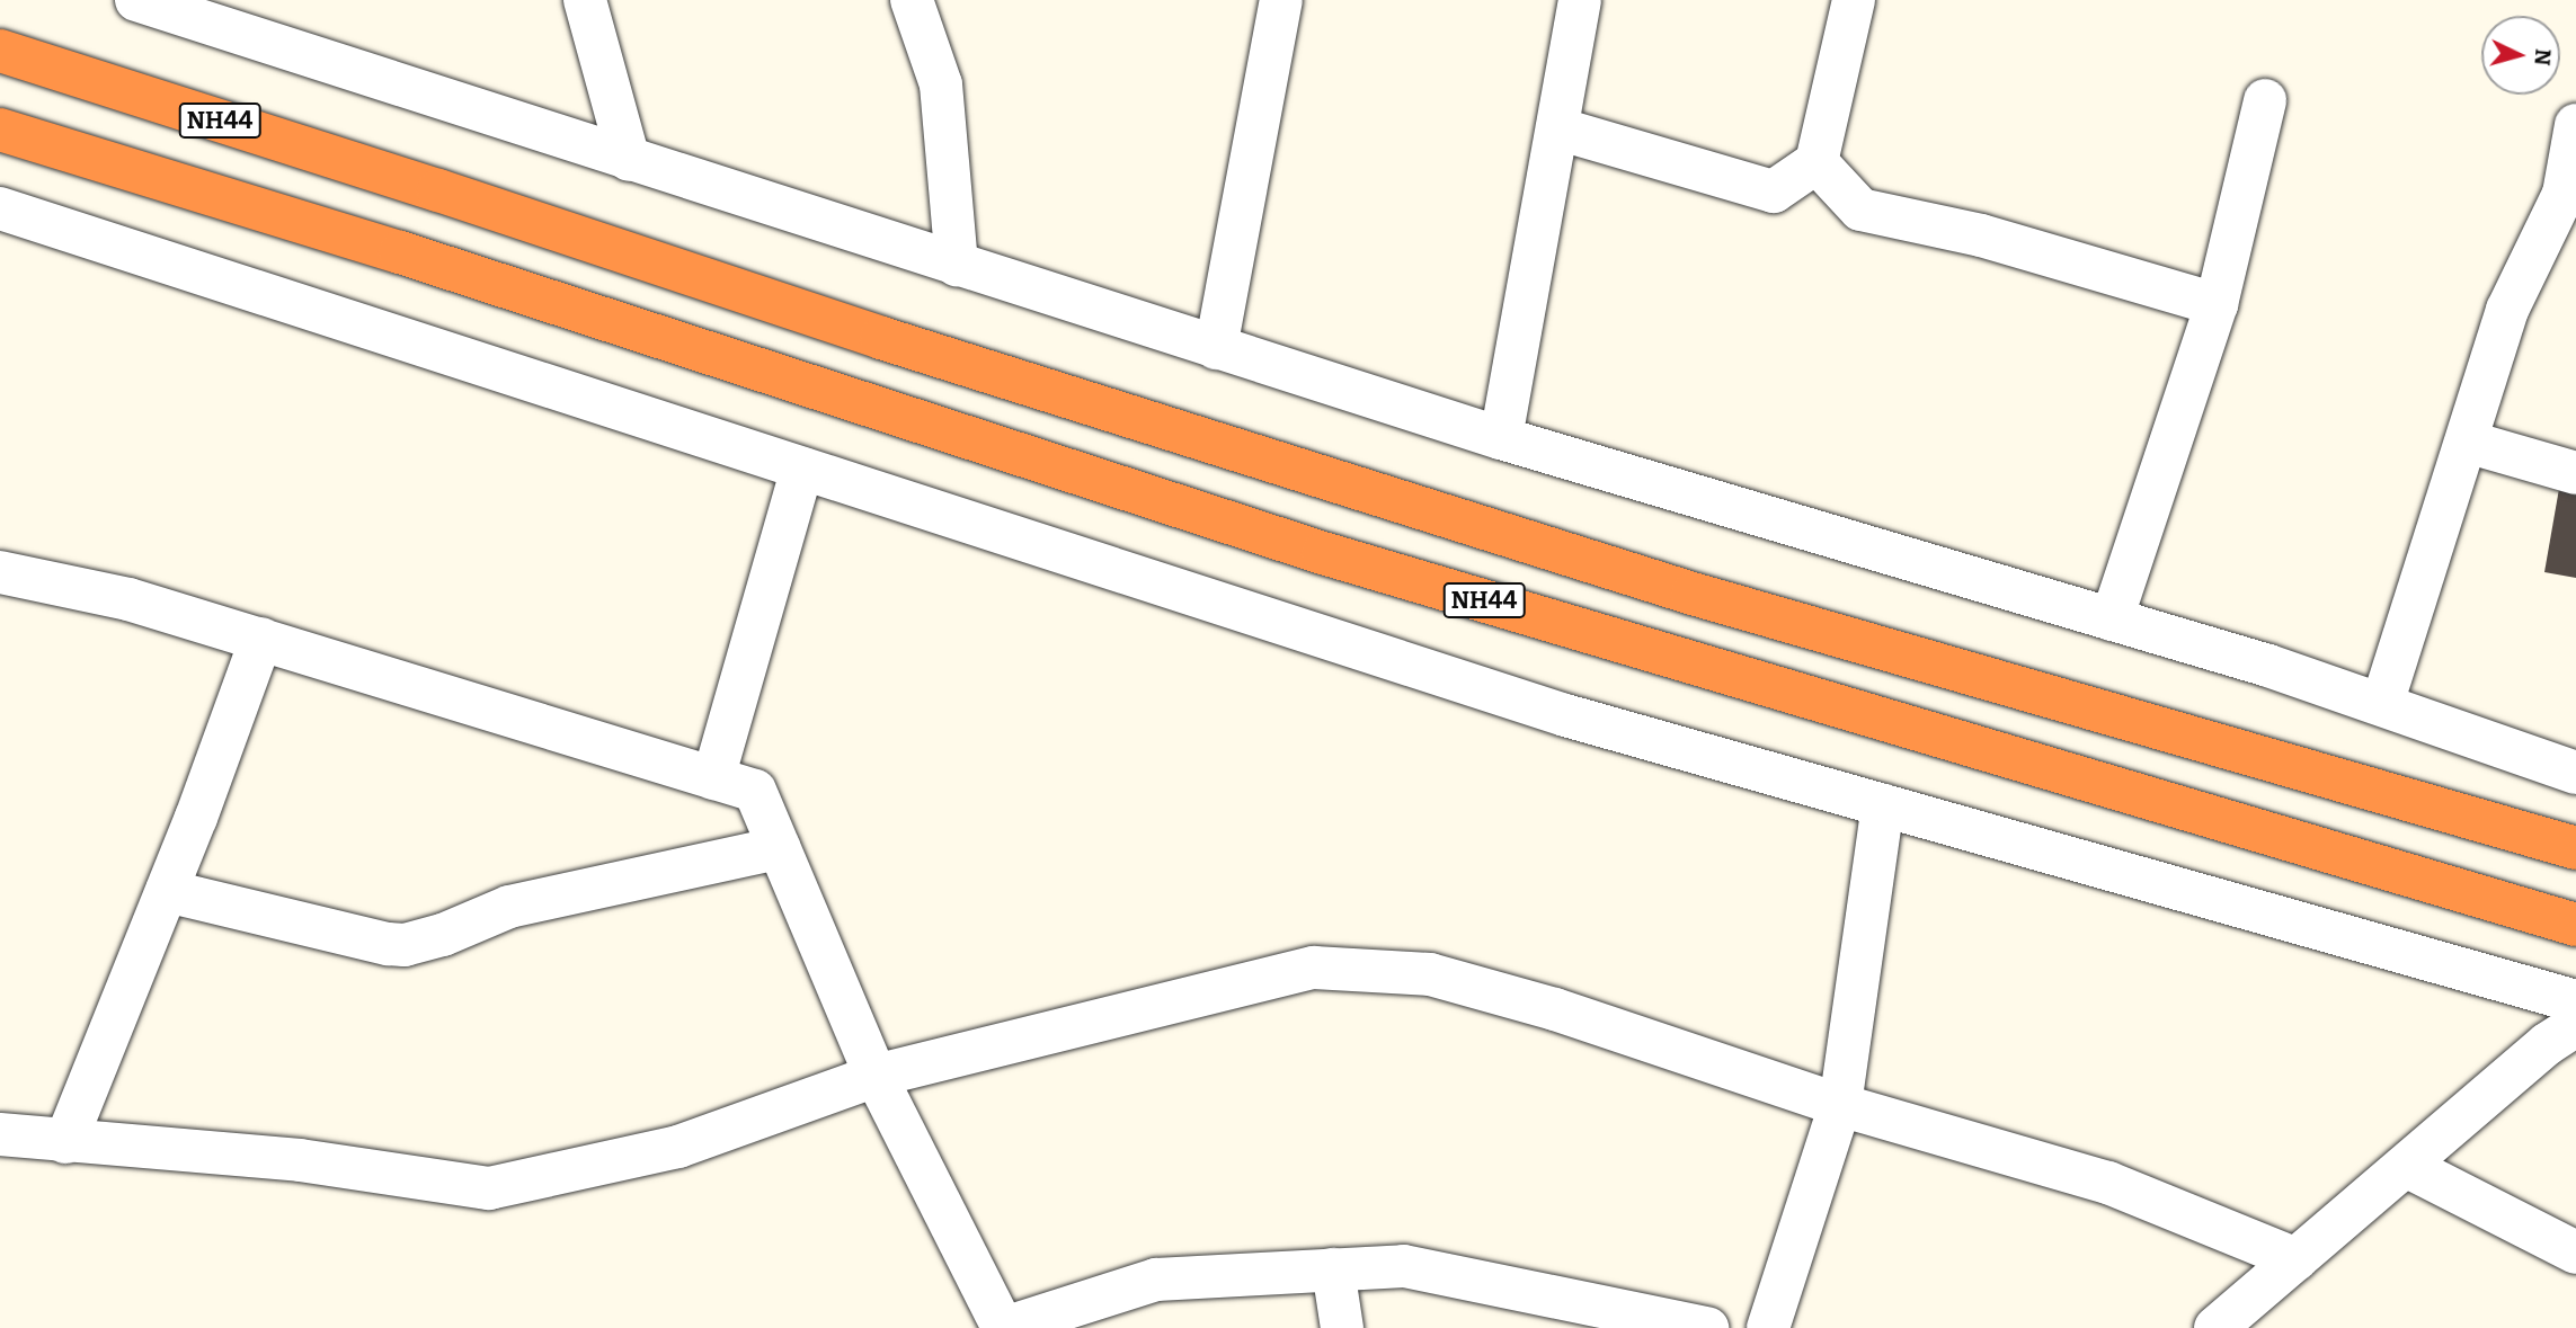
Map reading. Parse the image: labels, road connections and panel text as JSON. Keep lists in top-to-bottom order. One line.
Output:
{"streets":{"highway":["NH44"]},"north":"right"}
